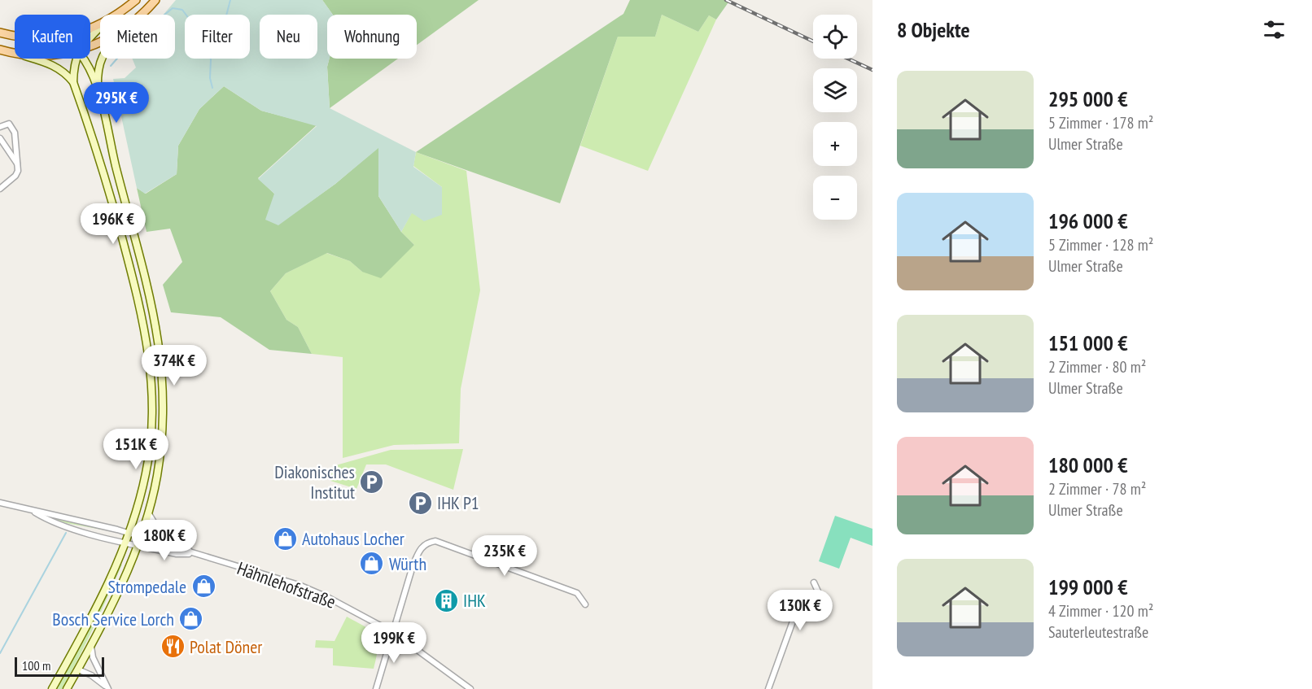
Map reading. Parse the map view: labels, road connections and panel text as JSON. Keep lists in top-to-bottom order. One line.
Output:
{"streets":{"street":["Hähnlehofstraße"]},"places":{"parking":["Diakonisches Institut","IHK P1"],"shop":["Autohaus Locher","Würth","Strompedale","Bosch Service Lorch"],"building":["IHK"],"restaurant":["Polat Döner"]},"scale_bar":"100 m","page":{"heading":"8 Objekte","map_buttons":["+","−"],"chip":["Kaufen","Mieten","Filter","Neu","Wohnung"],"list":[{"name":"295 000 €","note":"5 Zimmer · 178 m² · Ulmer Straße"},{"name":"196 000 €","note":"5 Zimmer · 128 m² · Ulmer Straße"},{"name":"151 000 €","note":"2 Zimmer · 80 m² · Ulmer Straße"},{"name":"180 000 €","note":"2 Zimmer · 78 m² · Ulmer Straße"},{"name":"199 000 €","note":"4 Zimmer · 120 m² · Sauterleutestraße"}],"price":["295K €","196K €","374K €","151K €","180K €","235K €","130K €","199K €"],"scale":"100 m"}}
